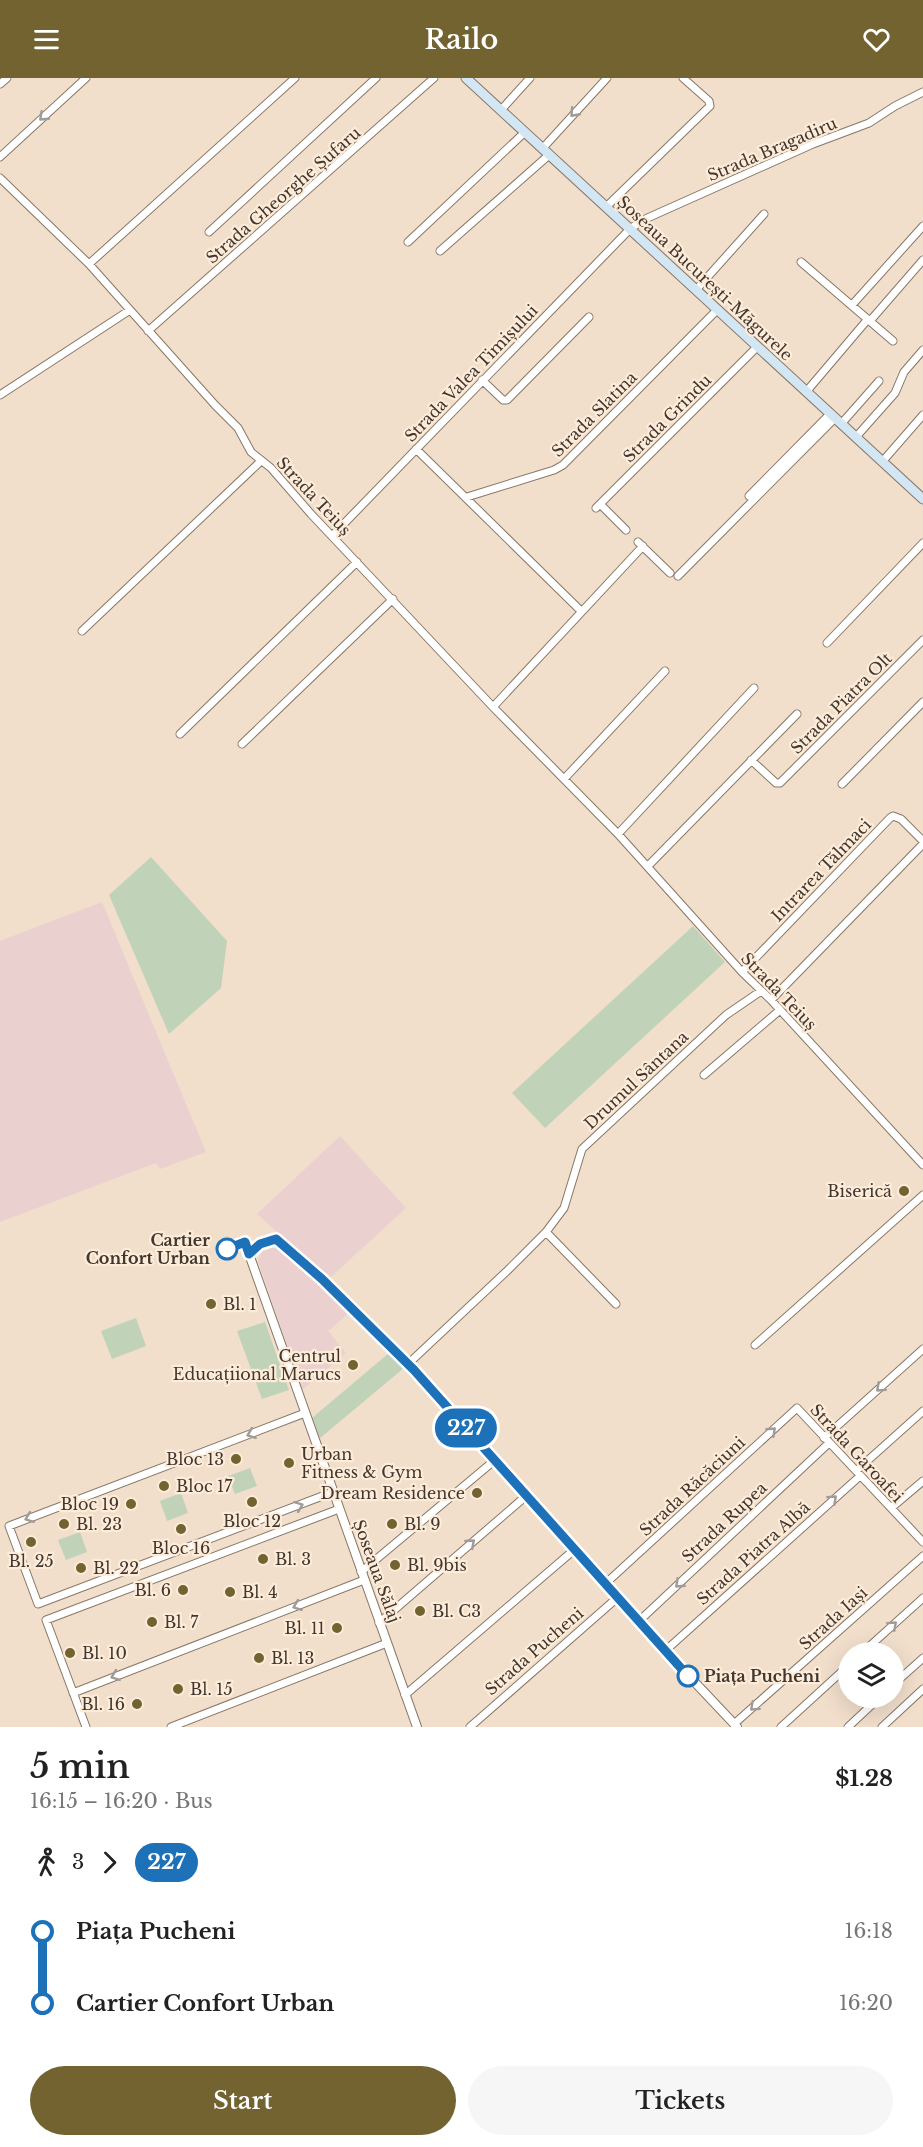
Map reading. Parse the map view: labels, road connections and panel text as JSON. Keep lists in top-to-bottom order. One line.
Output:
{"streets":{"main road":["Șoseaua București-Măgurele"],"street":["Strada Bragadiru","Strada Gheorghe Șufaru","Strada Valea Timișului","Strada Slatina","Strada Grindu","Strada Teiuș","Strada Piatra Olt","Intrarea Tălmaci","Drumul Sântana","Strada Garoafei","Strada Răcăciuni","Strada Rupea","Strada Piatra Albă","Șoseaua Sălaj","Strada Iași","Strada Pucheni"]},"crossings":[["Strada Bragadiru","Șoseaua București-Măgurele"],["Strada Bragadiru","Strada Valea Timișului"],["Strada Gheorghe Șufaru","Strada Teiuș"],["Șoseaua București-Măgurele","Strada Valea Timișului"],["Șoseaua București-Măgurele","Strada Slatina"],["Șoseaua București-Măgurele","Strada Grindu"],["Strada Valea Timișului","Strada Teiuș"],["Strada Teiuș","Intrarea Tălmaci"],["Strada Teiuș","Drumul Sântana"],["Drumul Sântana","Șoseaua Sălaj"],["Strada Garoafei","Strada Răcăciuni"],["Strada Garoafei","Strada Rupea"],["Strada Garoafei","Strada Piatra Albă"]],"one_way":["Strada Răcăciuni","Strada Rupea","Strada Piatra Albă"],"places":["Biserică","Cartier Confort Urban","Bl. 1","Centrul Educațiional Marucs","Bloc 13","Urban Fitness & Gym","Bloc 17","Dream Residence","Bloc 12","Bloc 19","Bl. 23","Bl. 9","Bloc 16","Bl. 25","Bl. 3","Bl. 9bis","Bl. 22","Bl. 6","Bl. 4","Bl. C3","Bl. 7","Bl. 11","Bl. 10","Bl. 13","Piața Pucheni","Bl. 15","Bl. 16"],"lines":["bus line 227"],"page":{"header":"Railo","on_map":"227","heading":["5 min","16:15 – 16:20 · Bus","$1.28"],"legs":["3","227"],"list":[{"name":"Piața Pucheni","value":"16:18"},{"name":"Cartier Confort Urban","value":"16:20"}],"buttons":["Start","Tickets"]}}
